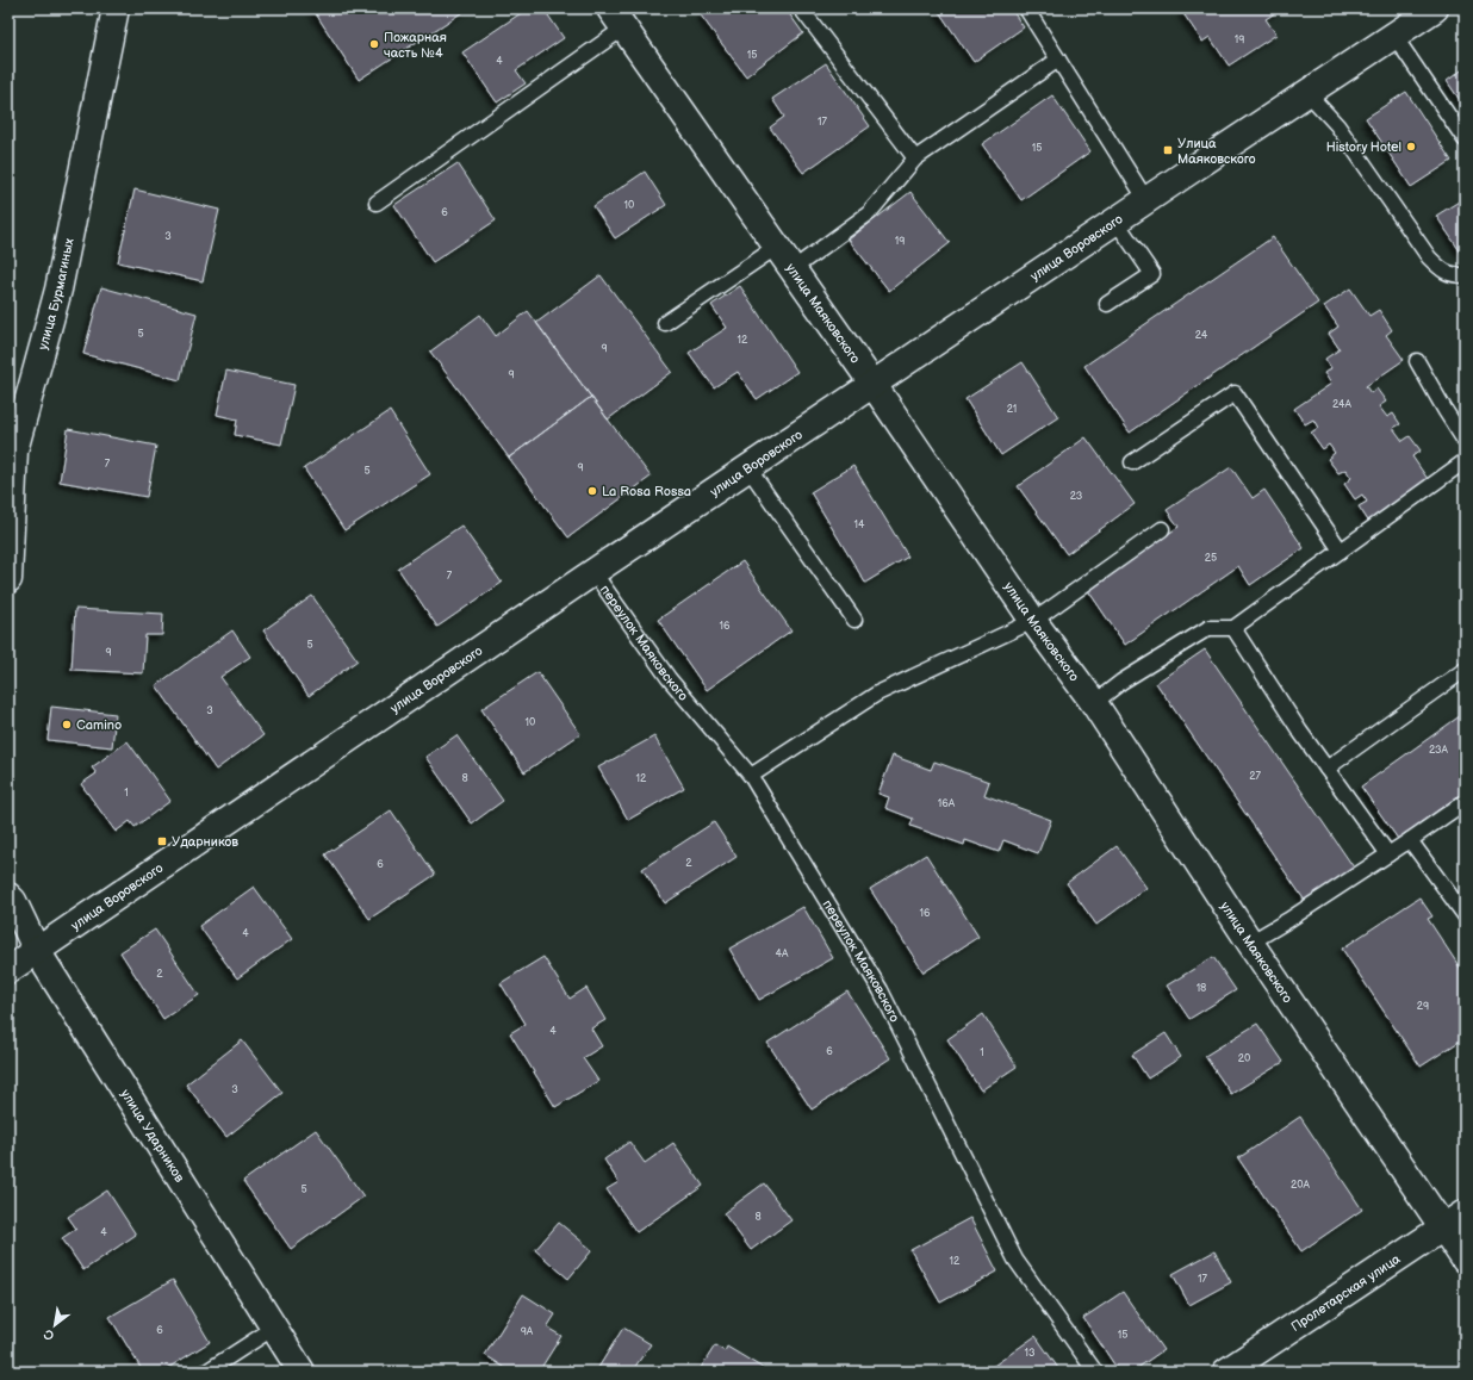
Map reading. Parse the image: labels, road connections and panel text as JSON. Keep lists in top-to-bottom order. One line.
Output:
{"streets":{"street":["улица Воровского","улица Бурмагиных","улица Маяковского","улица Ударников","Пролетарская улица"],"lane":["переулок Маяковского"]},"crossings":[["улица Воровского","улица Маяковского"],["улица Воровского","переулок Маяковского"],["улица Воровского","улица Ударников"],["улица Маяковского","Пролетарская улица"]],"places":{"other":["Пожарная часть №4","History Hotel","La Rosa Rossa","Camino"],"transit":["Улица Маяковского","Ударников"]},"house_numbers":["19","15","4","17","15","10","6","3","19","5","24","12","9","9","24А","21","7","9","5","23","14","25","7","16","5","9","3","10","23А","27","8","12","1","16А","2","6","16","4","4А","2","18","29","4","6","1","20","3","20А","5","8","4","12","17","6","9А","15","13"],"north":"bottom left"}
